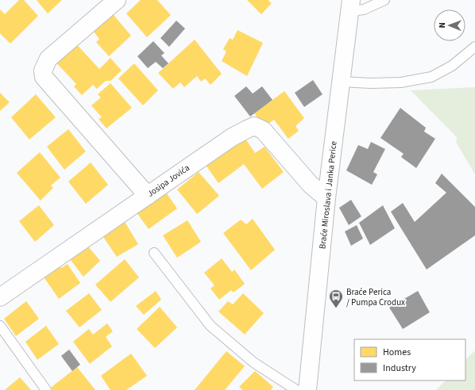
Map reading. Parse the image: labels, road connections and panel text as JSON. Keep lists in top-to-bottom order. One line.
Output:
{"streets":{"street":["Josipa Jovića","Braće Miroslava i Janka Perice"]},"crossings":[["Josipa Jovića","Braće Miroslava i Janka Perice"]],"places":{"bus stop":["Braće Perica / Pumpa Crodux"]},"legend":["Homes","Industry"],"north":"left"}
